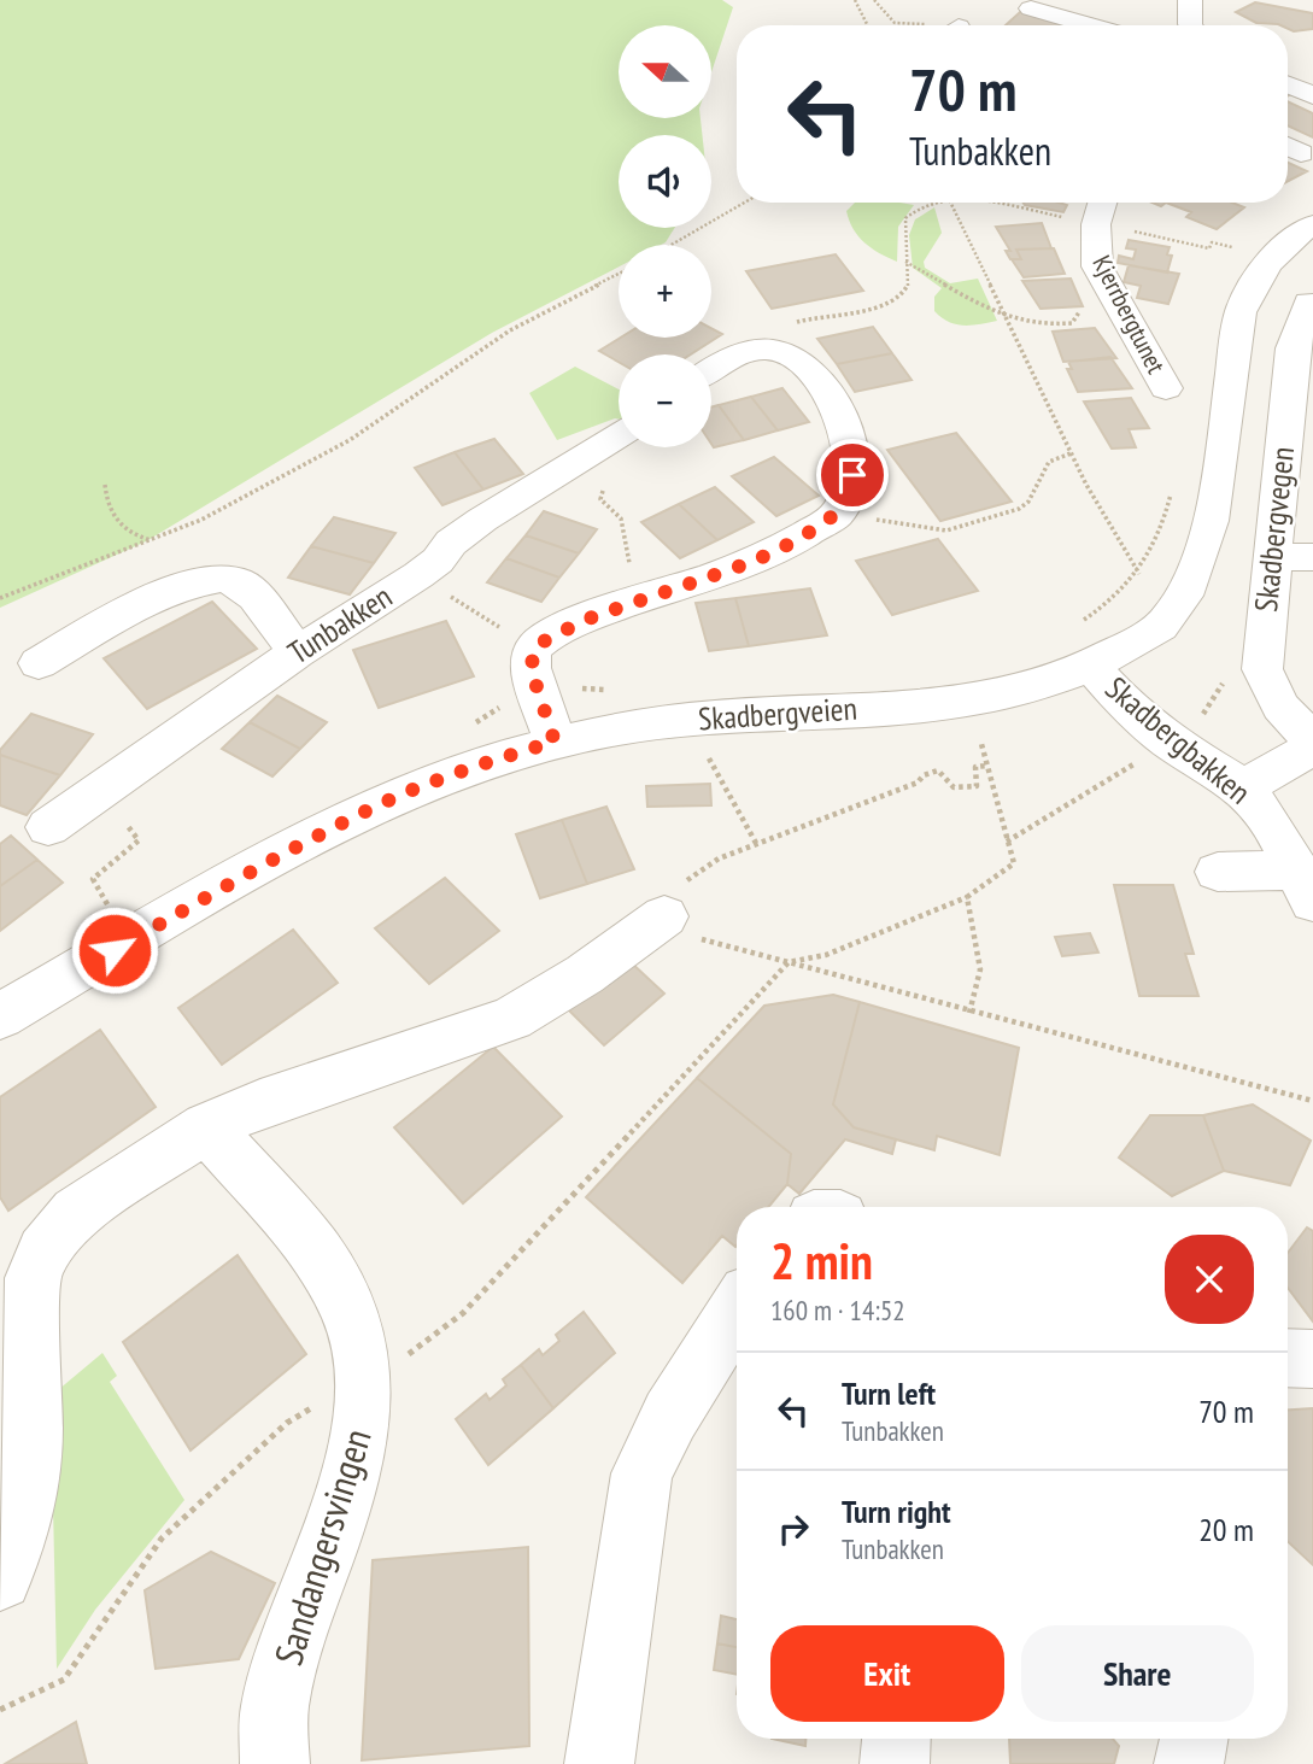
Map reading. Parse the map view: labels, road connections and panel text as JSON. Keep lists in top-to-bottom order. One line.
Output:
{"streets":{"street":["Kjerrbergtunet","Skadbergvegen","Tunbakken","Skadbergveien","Skadbergbakken","Sandangersvingen"]},"crossings":[["Skadbergveien","Skadbergbakken"]],"north":"left","page":{"map_buttons":["+","−"],"turn":["70 m","Tunbakken"],"heading":["2 min","160 m · 14:52"],"list":[{"name":"Turn left","note":"Tunbakken","value":"70 m"},{"name":"Turn right","note":"Tunbakken","value":"20 m"}],"buttons":["Exit","Share"]}}
